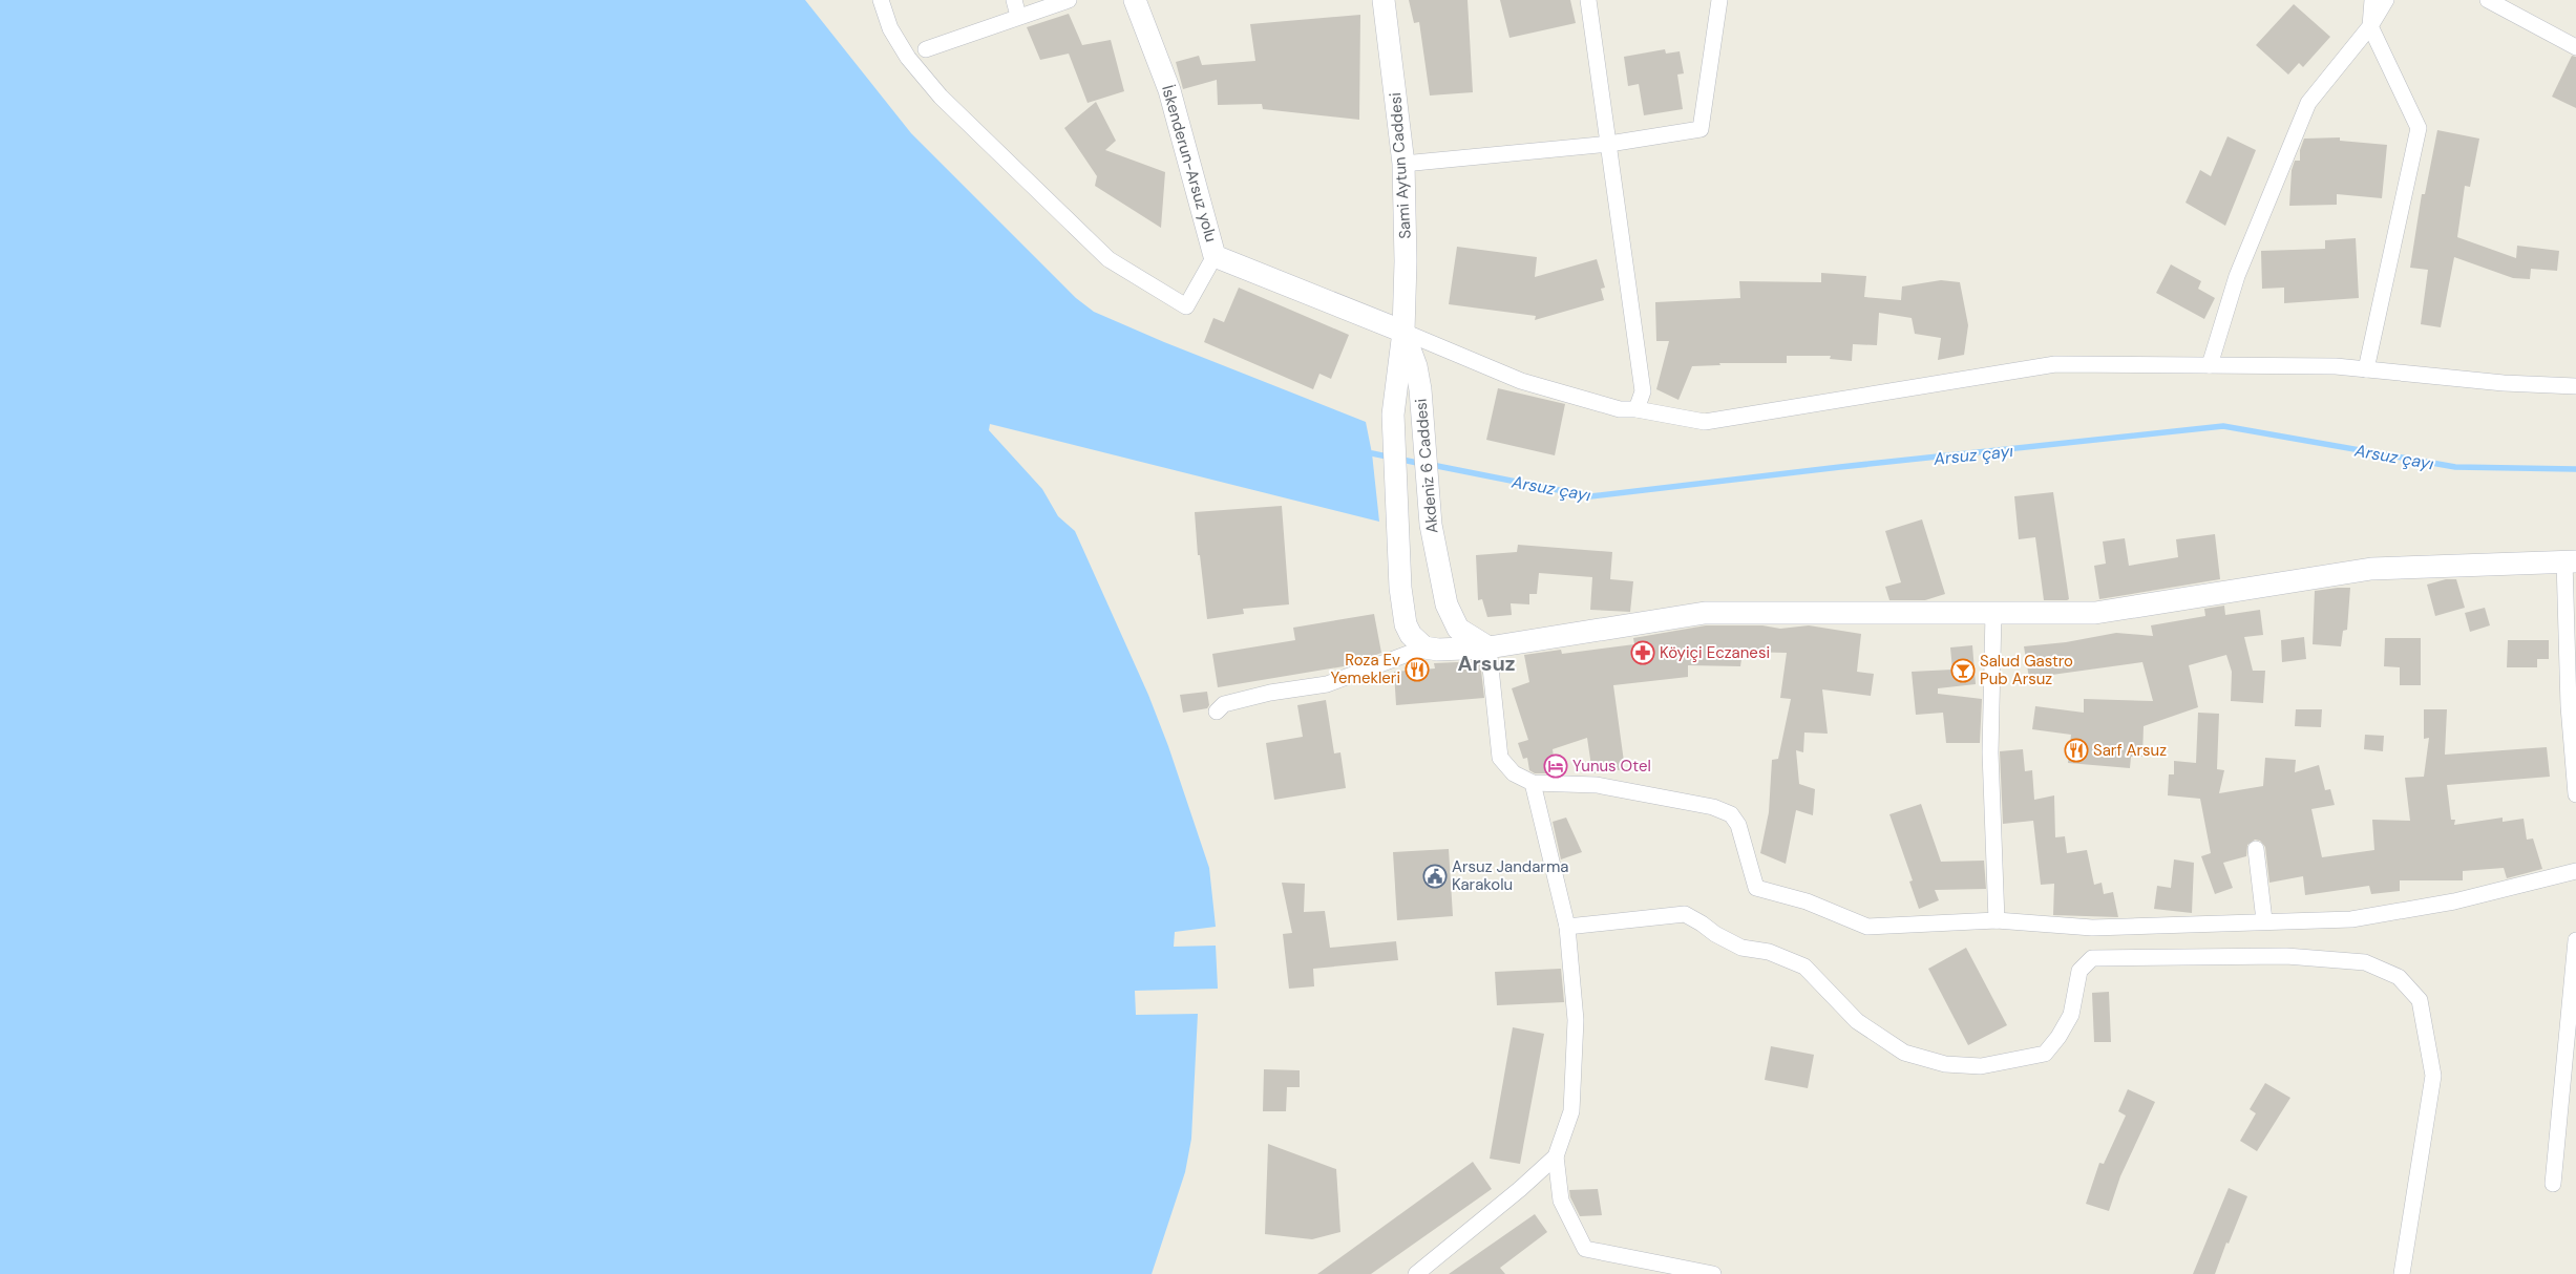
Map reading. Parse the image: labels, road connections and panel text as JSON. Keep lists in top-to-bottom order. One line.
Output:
{"streets":{"main road":["İskenderun-Arsuz yolu","Sami Aytun Caddesi","Akdeniz 6 Caddesi"]},"crossings":[["İskenderun-Arsuz yolu","Sami Aytun Caddesi"],["İskenderun-Arsuz yolu","Akdeniz 6 Caddesi"],["Sami Aytun Caddesi","Akdeniz 6 Caddesi"]],"districts":["Arsuz"],"water":["Arsuz çayı"],"places":{"pharmacy":["Köyiçi Eczanesi"],"restaurant":["Roza Ev Yemekleri","Sarf Arsuz"],"bar":["Salud Gastro Pub Arsuz"],"hotel":["Yunus Otel"],"public building":["Arsuz Jandarma Karakolu"]}}
